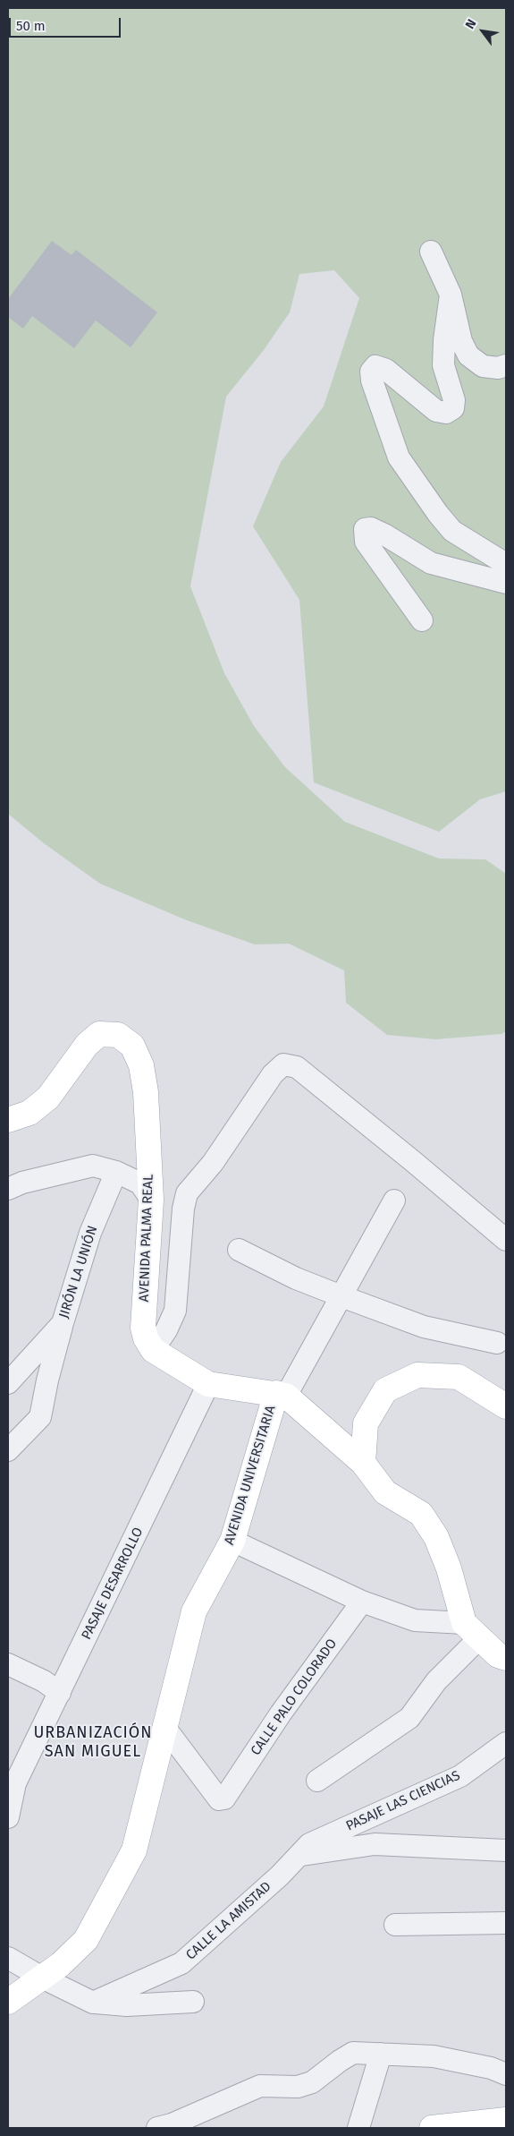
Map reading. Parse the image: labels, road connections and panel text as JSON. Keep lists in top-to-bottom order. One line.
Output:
{"streets":{"main road":["AVENIDA PALMA REAL","AVENIDA UNIVERSITARIA"],"street":["JIRÓN LA UNIÓN","PASAJE DESARROLLO","CALLE PALO COLORADO","PASAJE LAS CIENCIAS","CALLE LA AMISTAD"]},"crossings":[["AVENIDA UNIVERSITARIA","CALLE PALO COLORADO"],["PASAJE LAS CIENCIAS","CALLE LA AMISTAD"]],"districts":["URBANIZACIÓN SAN MIGUEL"],"scale_bar":"50 m","north":"top left"}
